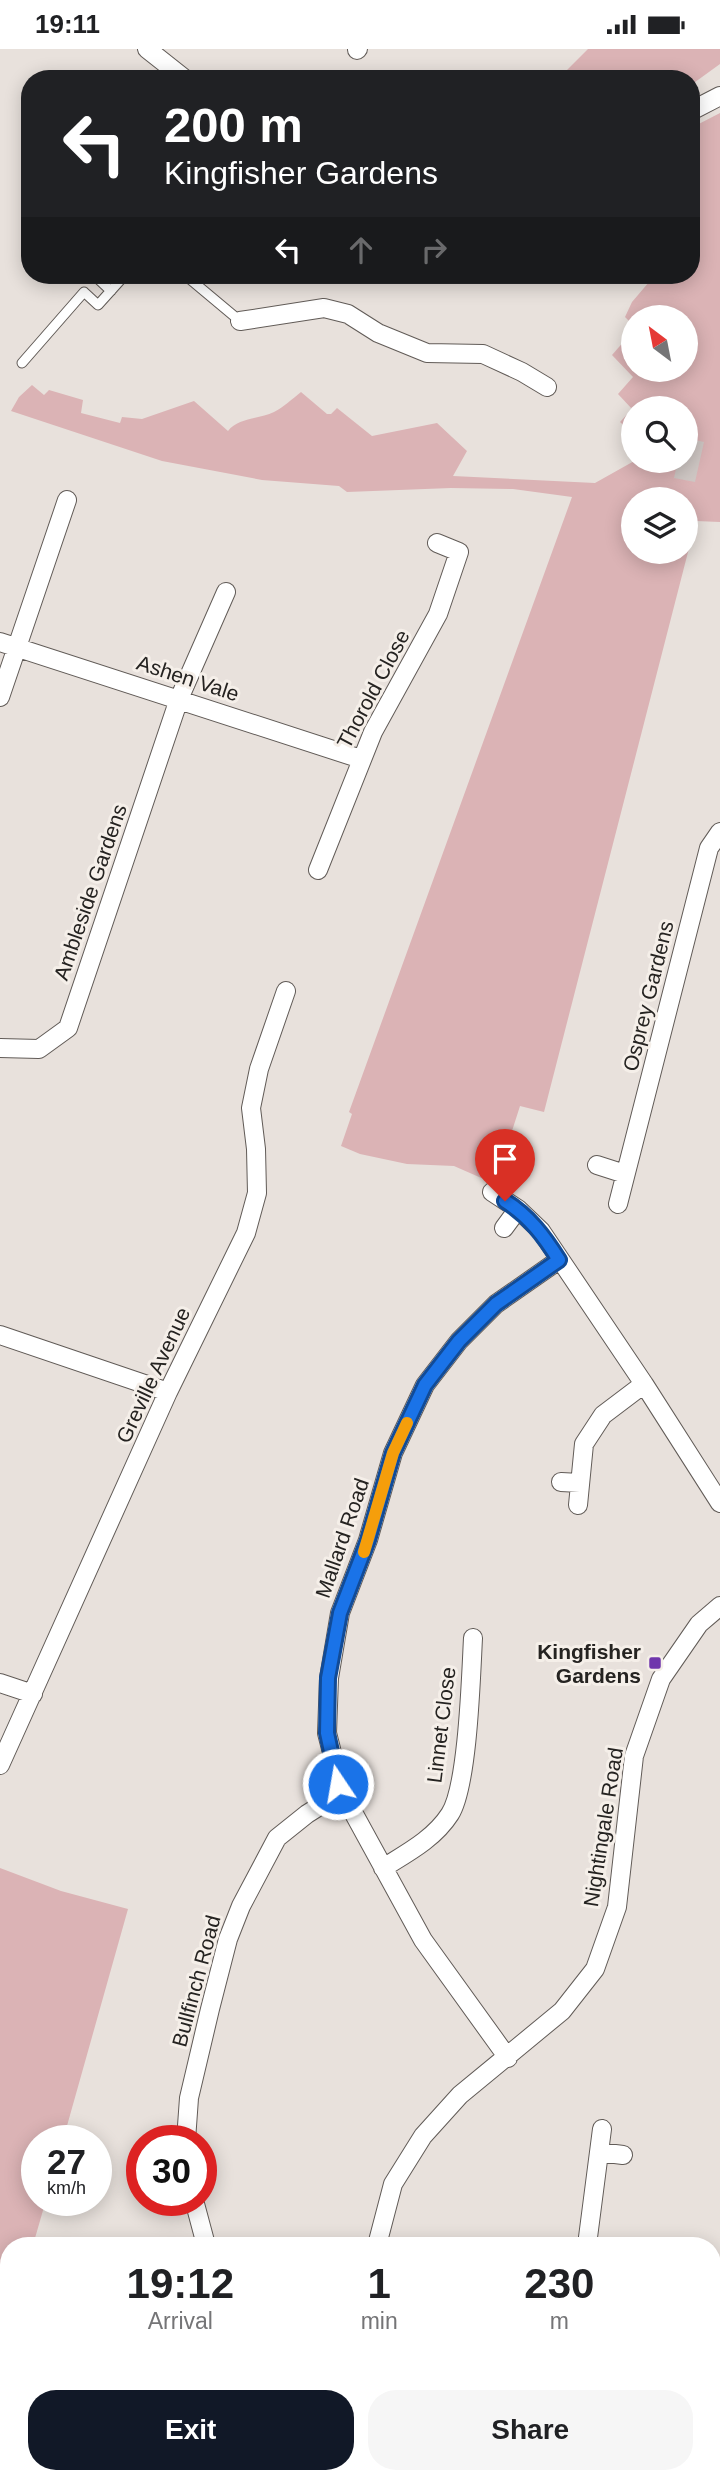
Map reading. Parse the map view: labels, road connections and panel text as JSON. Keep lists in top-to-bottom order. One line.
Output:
{"streets":{"street":["Ashen Vale","Thorold Close","Ambleside Gardens","Osprey Gardens","Greville Avenue","Mallard Road","Linnet Close","Nightingale Road","Bullfinch Road"]},"crossings":[["Ashen Vale","Thorold Close"],["Ashen Vale","Ambleside Gardens"],["Mallard Road","Linnet Close"],["Mallard Road","Nightingale Road"],["Mallard Road","Bullfinch Road"]],"places":{"transit":["Kingfisher Gardens"]},"north":"top left","page":{"status":"19:11","turn":["200 m","Kingfisher Gardens"],"speed":"27 km/h","limit":"30","eta":["19:12","Arrival","1","min","230","m"],"buttons":["Exit","Share"]}}
